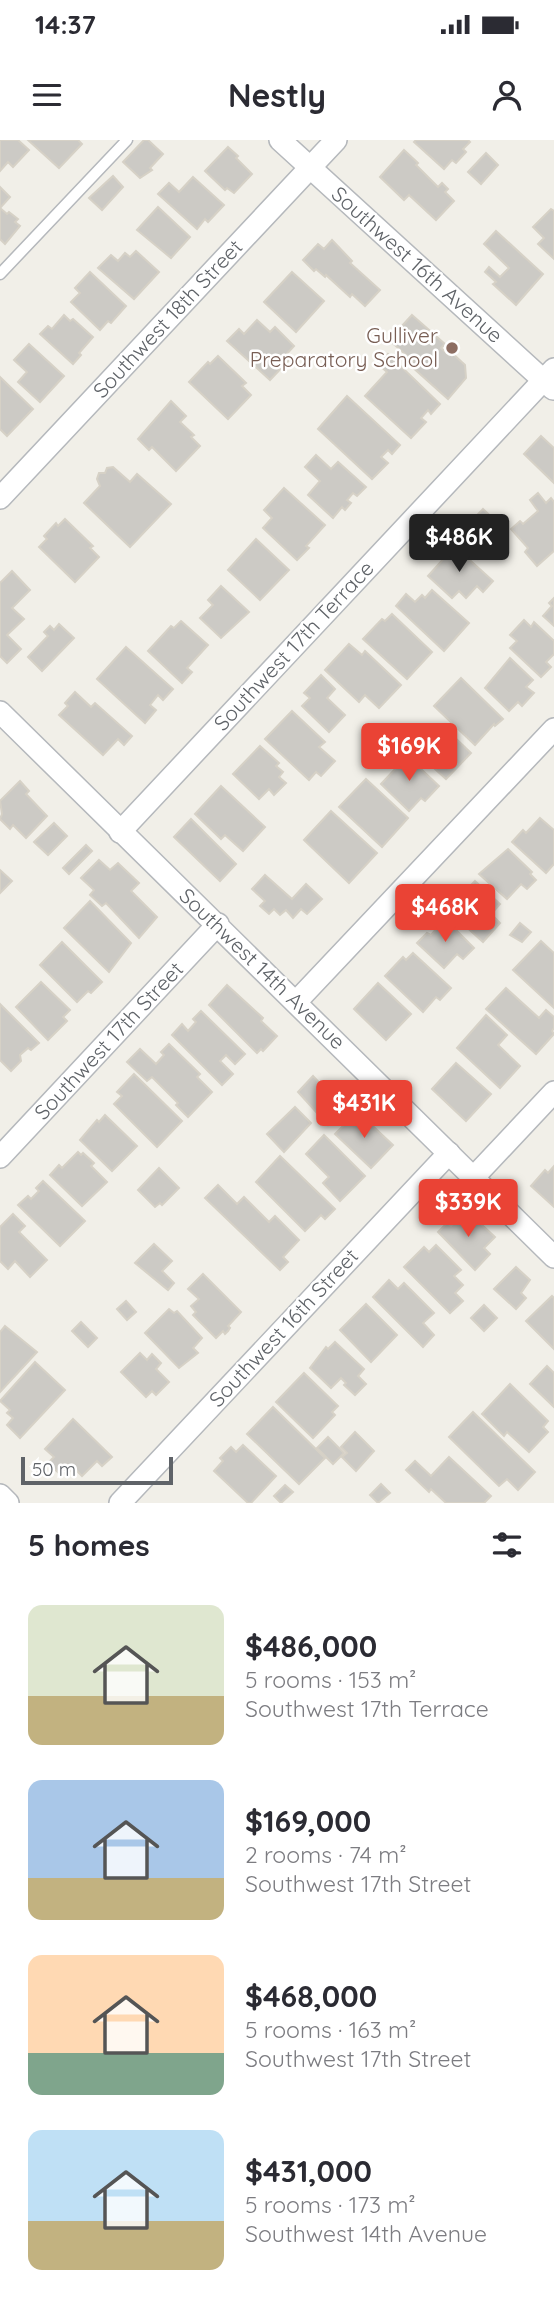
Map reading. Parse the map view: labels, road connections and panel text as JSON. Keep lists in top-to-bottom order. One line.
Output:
{"streets":{"street":["Southwest 16th Avenue","Southwest 18th Street","Southwest 17th Terrace","Southwest 14th Avenue","Southwest 17th Street","Southwest 16th Street"]},"crossings":[["Southwest 16th Avenue","Southwest 18th Street"],["Southwest 16th Avenue","Southwest 17th Terrace"],["Southwest 17th Terrace","Southwest 14th Avenue"],["Southwest 14th Avenue","Southwest 17th Street"],["Southwest 14th Avenue","Southwest 16th Street"]],"places":["Gulliver Preparatory School"],"scale_bar":"50 m","page":{"status":"14:37","header":"Nestly","price":["$486K","$169K","$468K","$431K","$339K"],"scale":"50 m","heading":"5 homes","list":[{"name":"$486,000","note":"5 rooms · 153 m² · Southwest 17th Terrace"},{"name":"$169,000","note":"2 rooms · 74 m² · Southwest 17th Street"},{"name":"$468,000","note":"5 rooms · 163 m² · Southwest 17th Street"},{"name":"$431,000","note":"5 rooms · 173 m² · Southwest 14th Avenue"}]}}
